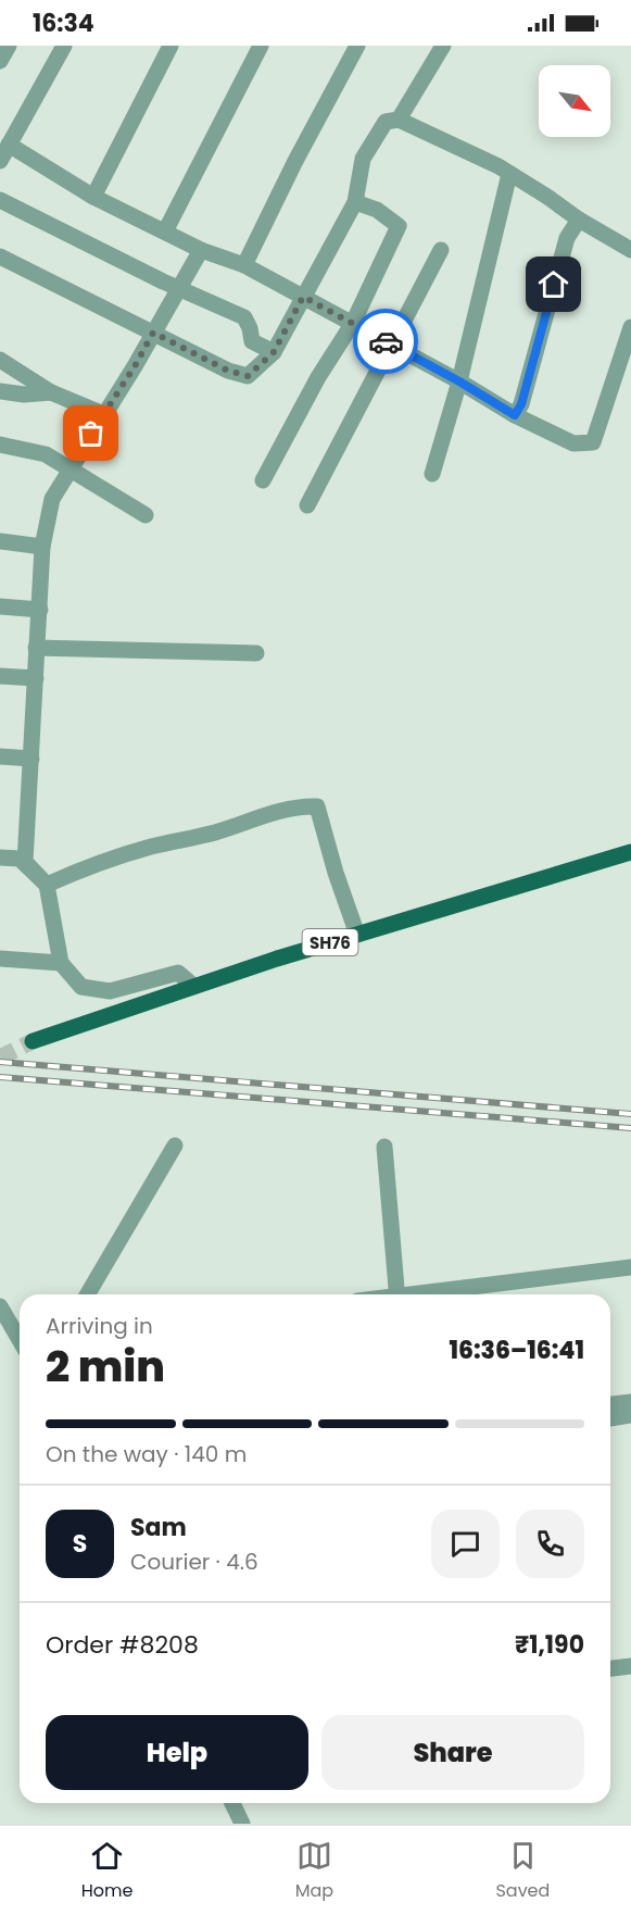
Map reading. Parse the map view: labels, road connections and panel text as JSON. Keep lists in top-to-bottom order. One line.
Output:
{"streets":{"main road":["SH76"]},"north":"bottom right","page":{"status":"16:34","heading":["2 min","Arriving in","16:36–16:41"],"panel":["Sam","Courier · 4.6","Order #8208","₹1,190"],"bar":"On the way · 140 m","round":"S","buttons":["Help","Share"],"tabs":["Home","Map","Saved"]}}
